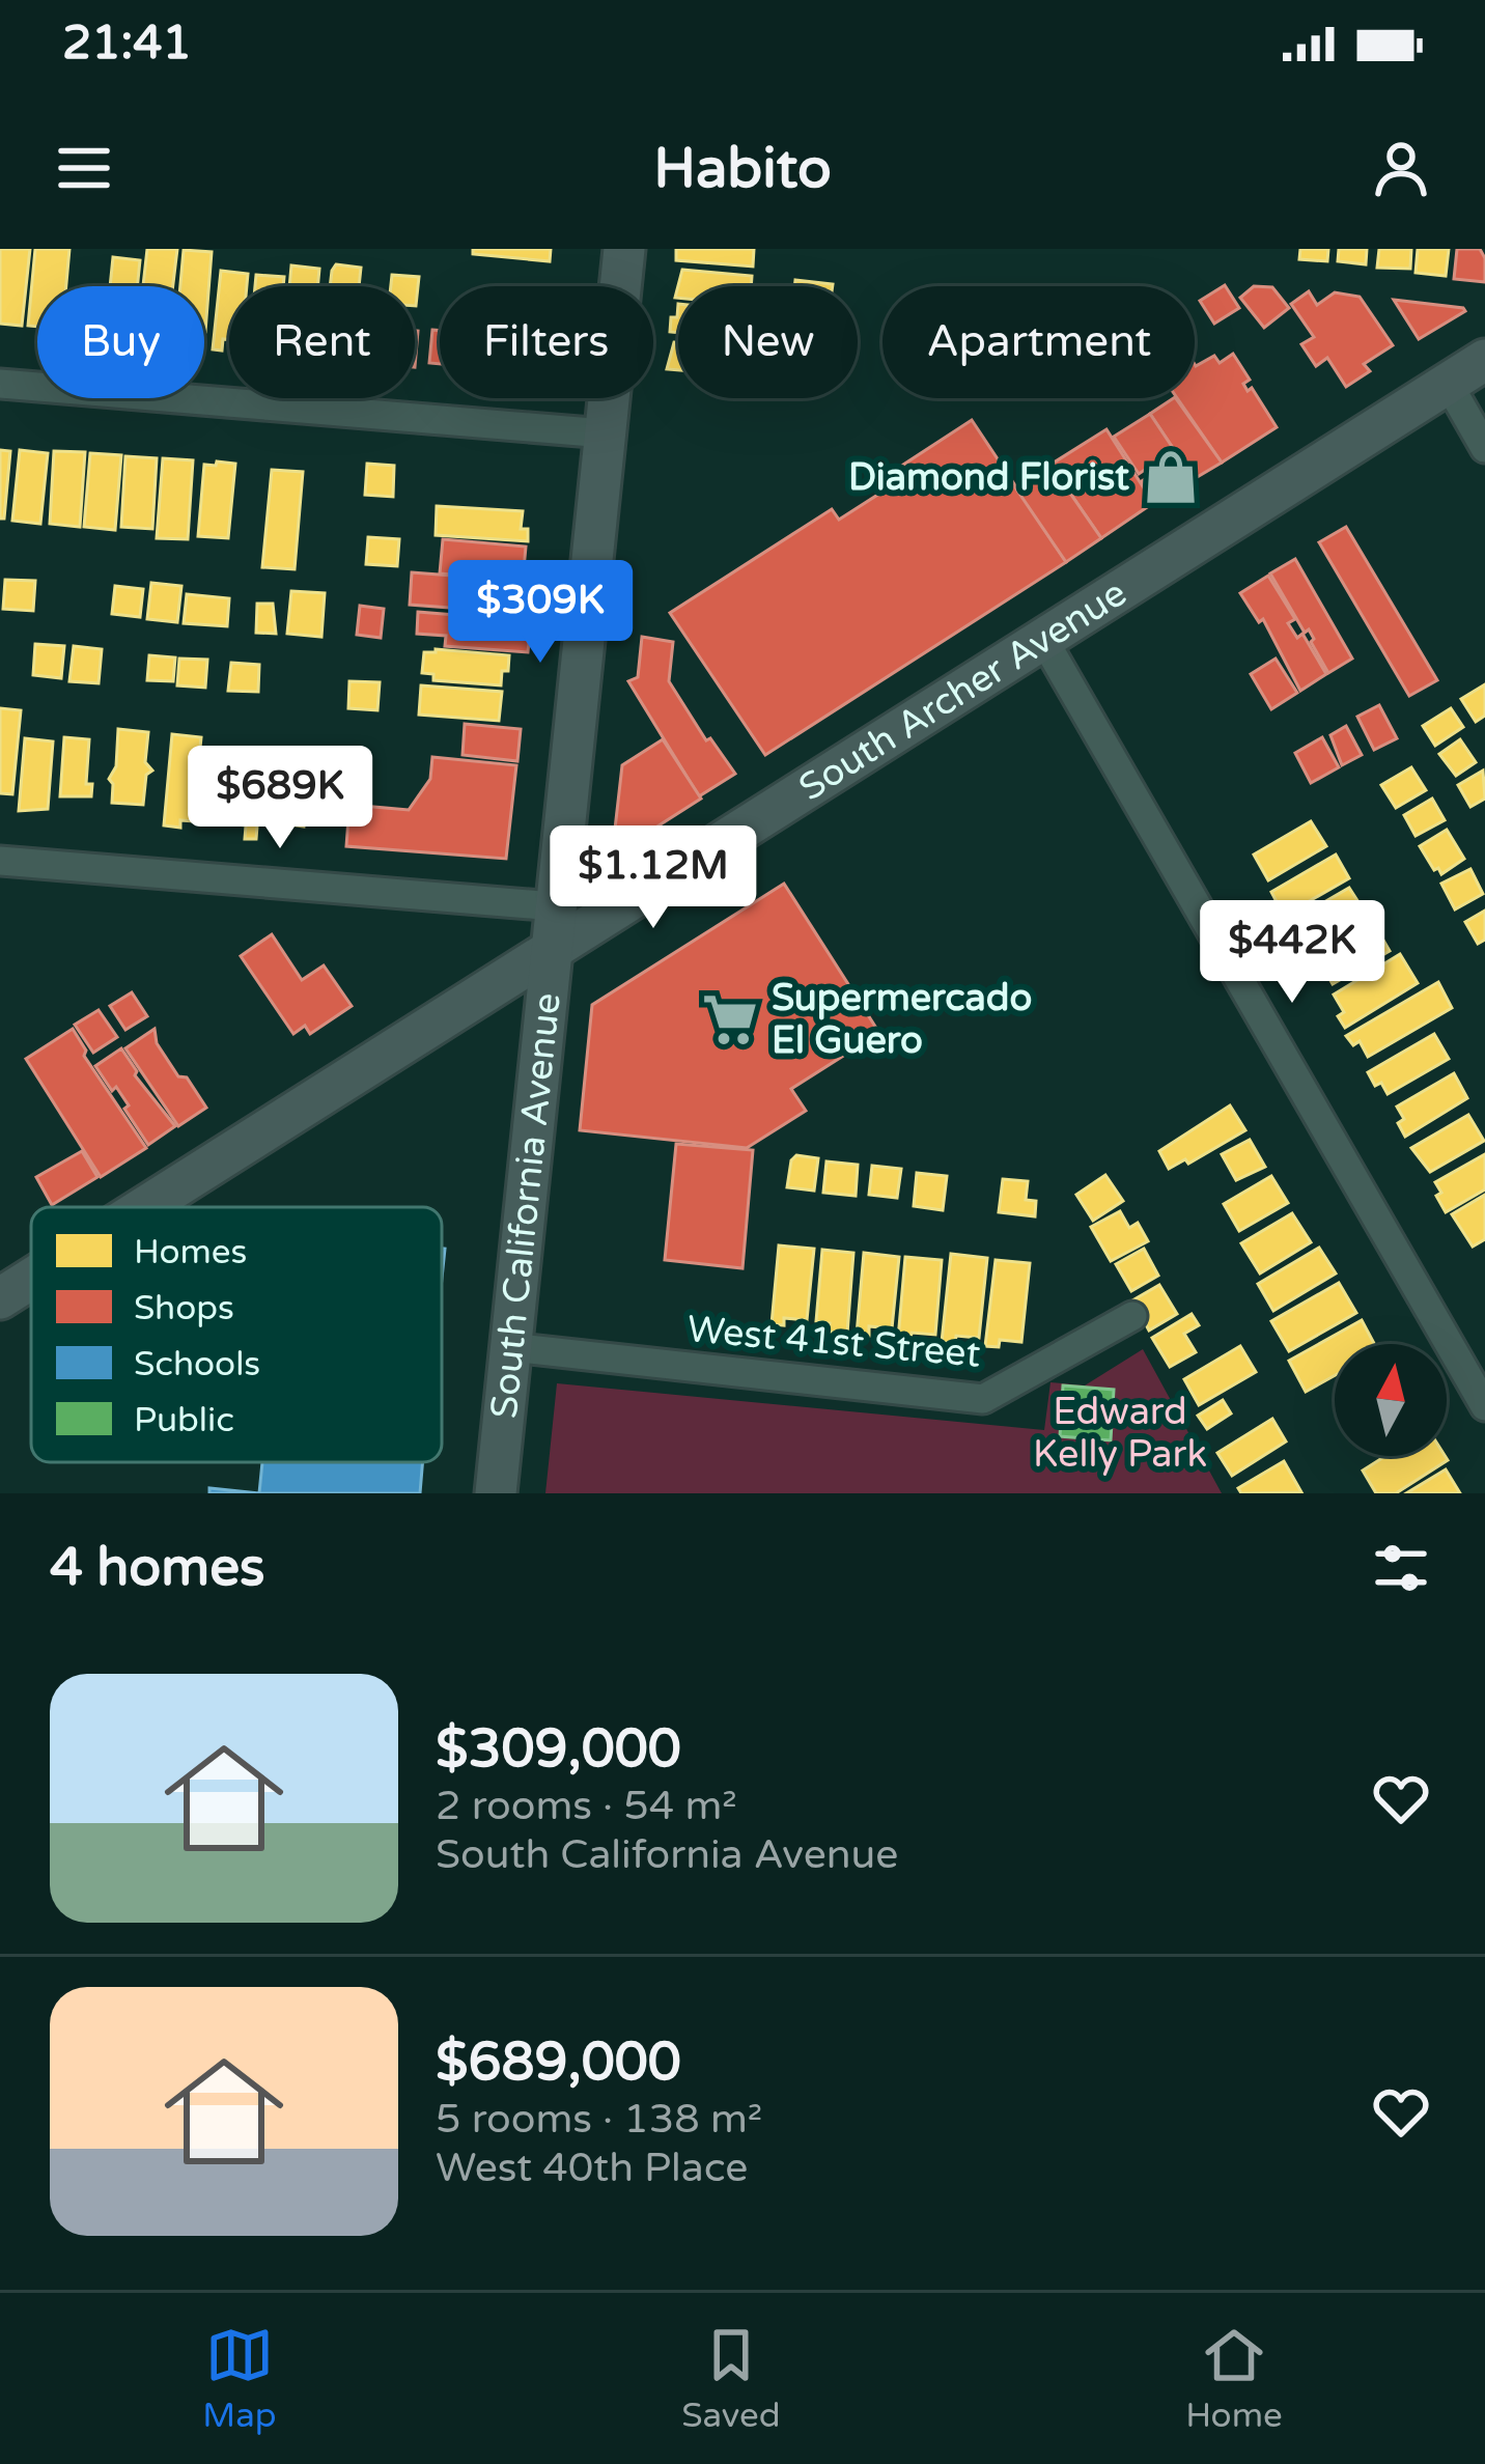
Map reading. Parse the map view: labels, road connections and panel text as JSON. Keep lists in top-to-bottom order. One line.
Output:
{"streets":{"main road":["South Archer Avenue","South California Avenue"],"street":["West 41st Street"]},"crossings":[["South Archer Avenue","South California Avenue"],["South California Avenue","West 41st Street"]],"parks":["Edward Kelly Park"],"places":{"shop":["Diamond Florist"],"supermarket":["Supermercado El Guero"]},"legend":["Homes","Shops","Schools","Public"],"north":"top","page":{"status":"21:41","header":"Habito","chip":["Buy","Rent","Filters","New","Apartment"],"price":["$309K","$689K","$1.12M","$442K"],"heading":"4 homes","list":[{"name":"$309,000","note":"2 rooms · 54 m² · South California Avenue"},{"name":"$689,000","note":"5 rooms · 138 m² · West 40th Place"}],"tabs":["Map","Saved","Home"]}}
